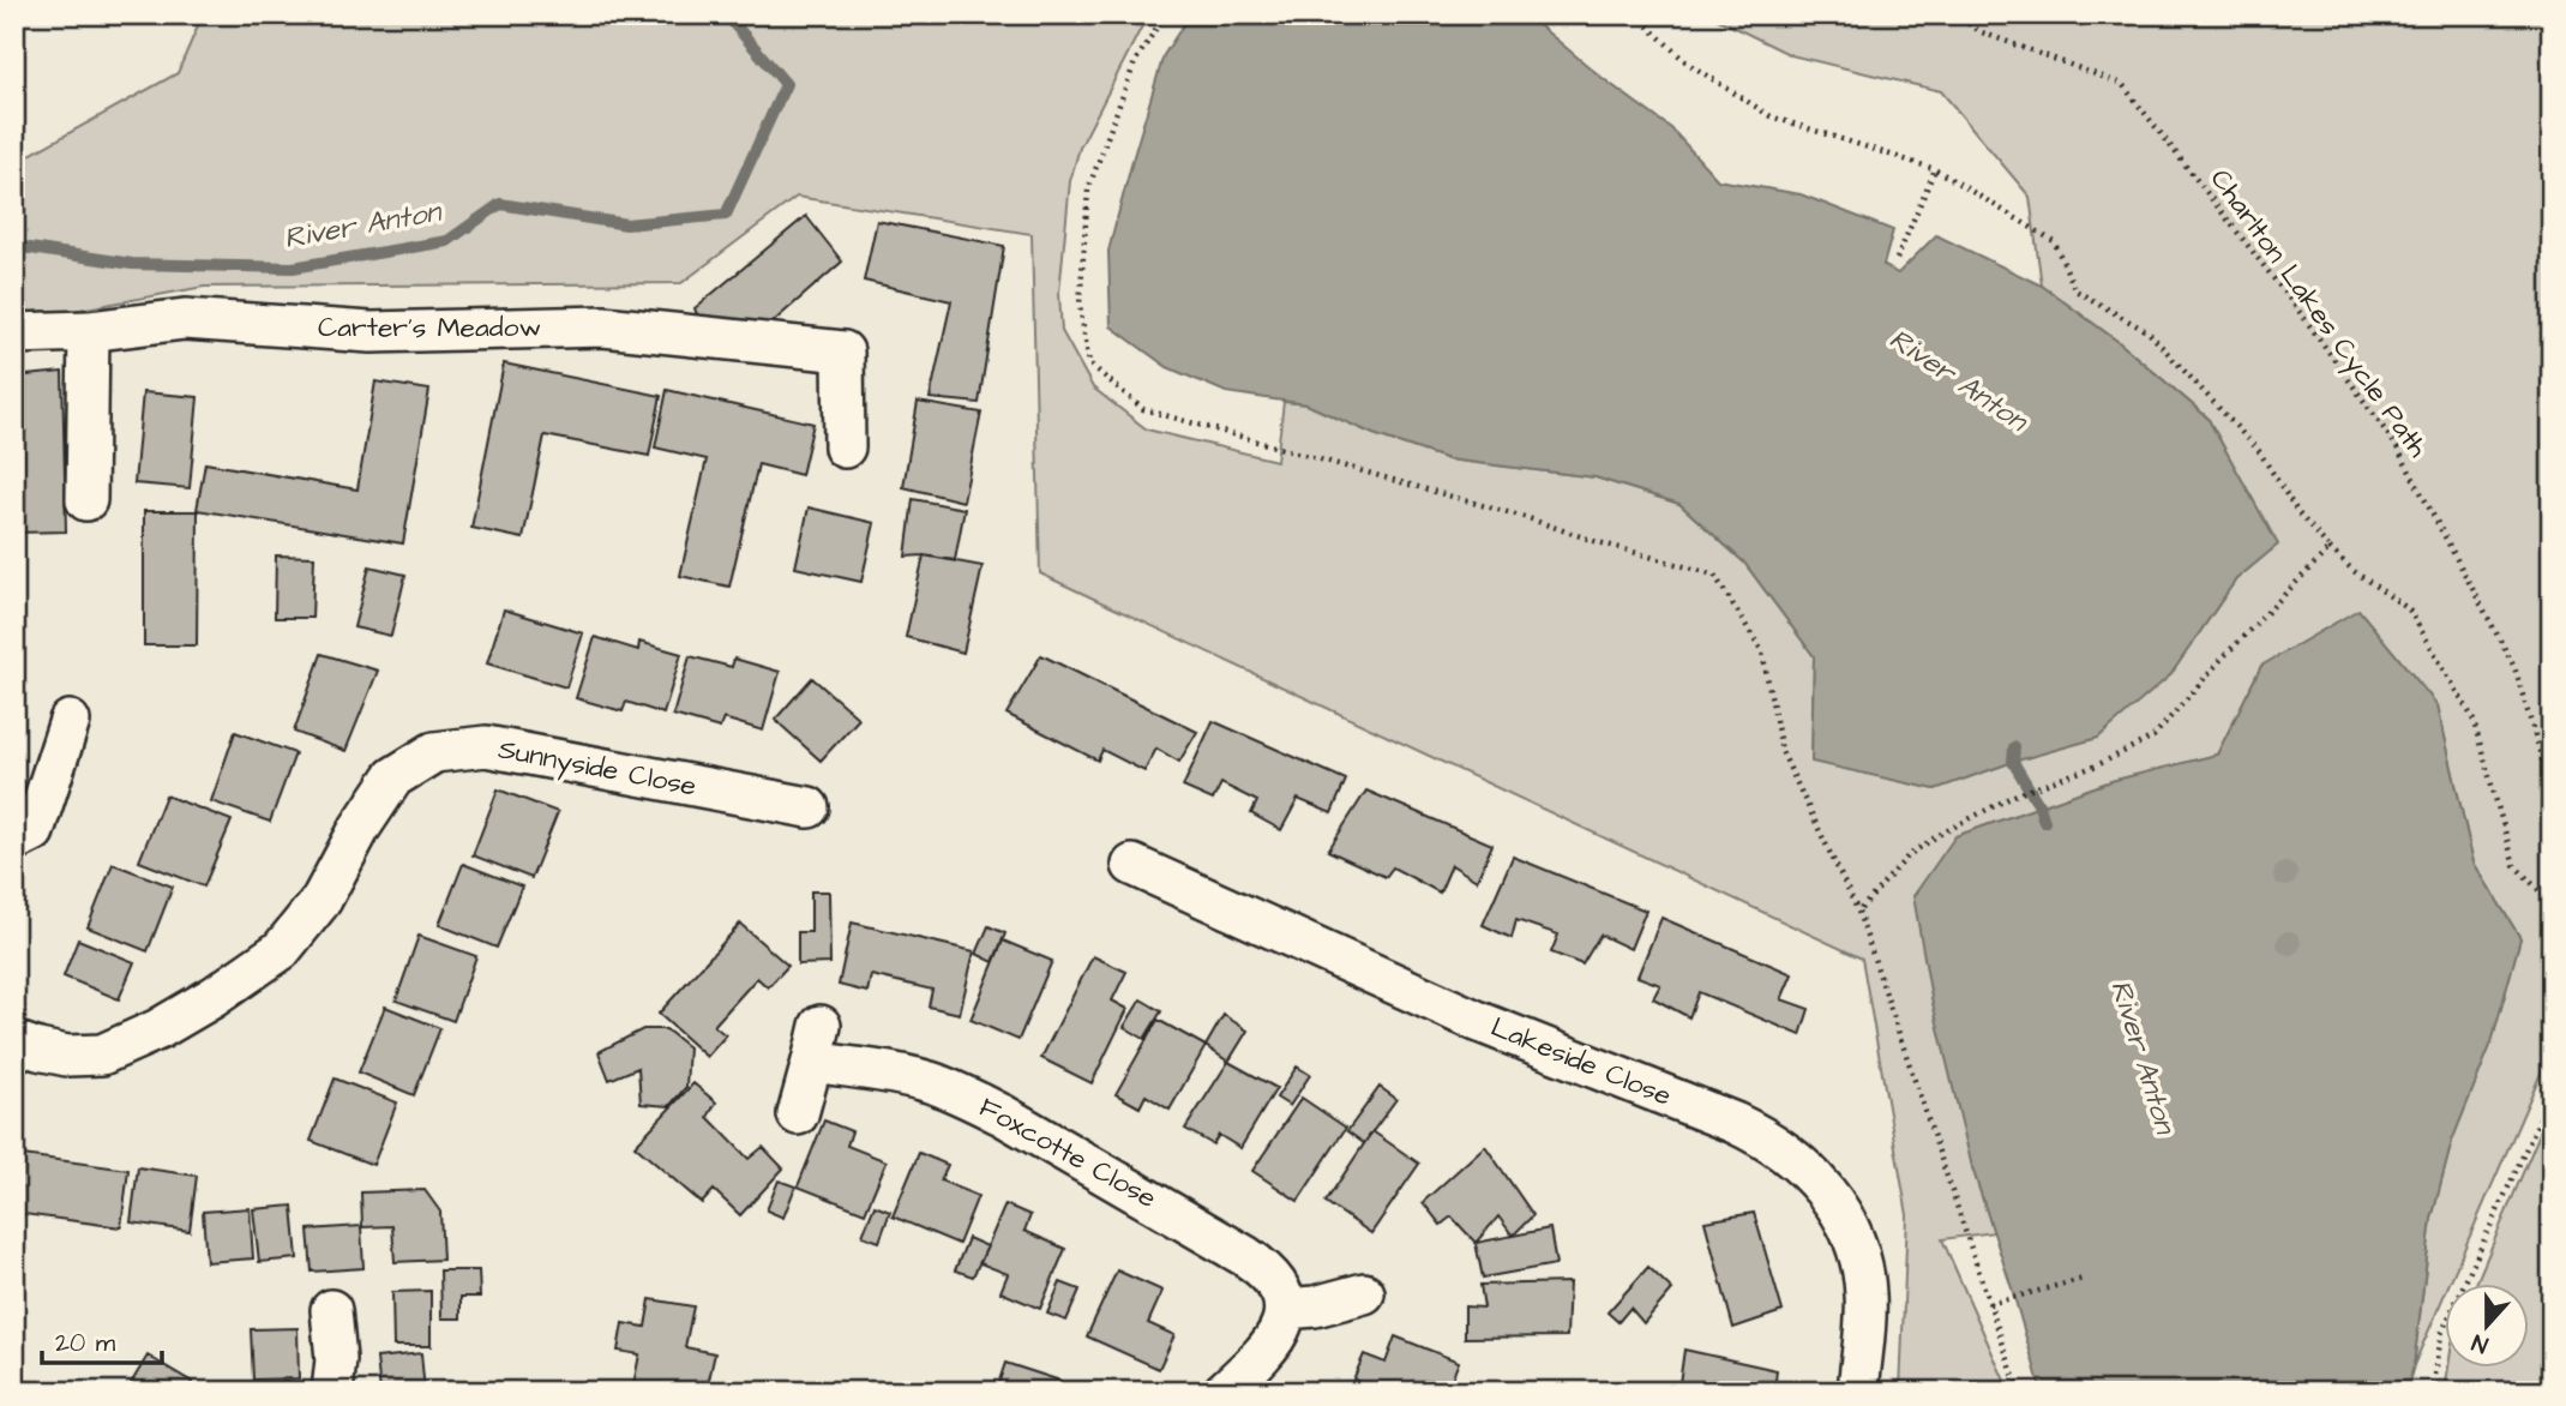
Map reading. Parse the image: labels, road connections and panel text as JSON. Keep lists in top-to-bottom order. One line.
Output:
{"streets":{"street":["Carter's Meadow","Sunnyside Close","Lakeside Close","Foxcotte Close"],"path":["Charlton Lakes Cycle Path"]},"water":["River Anton"],"scale_bar":"20 m","north":"bottom"}
